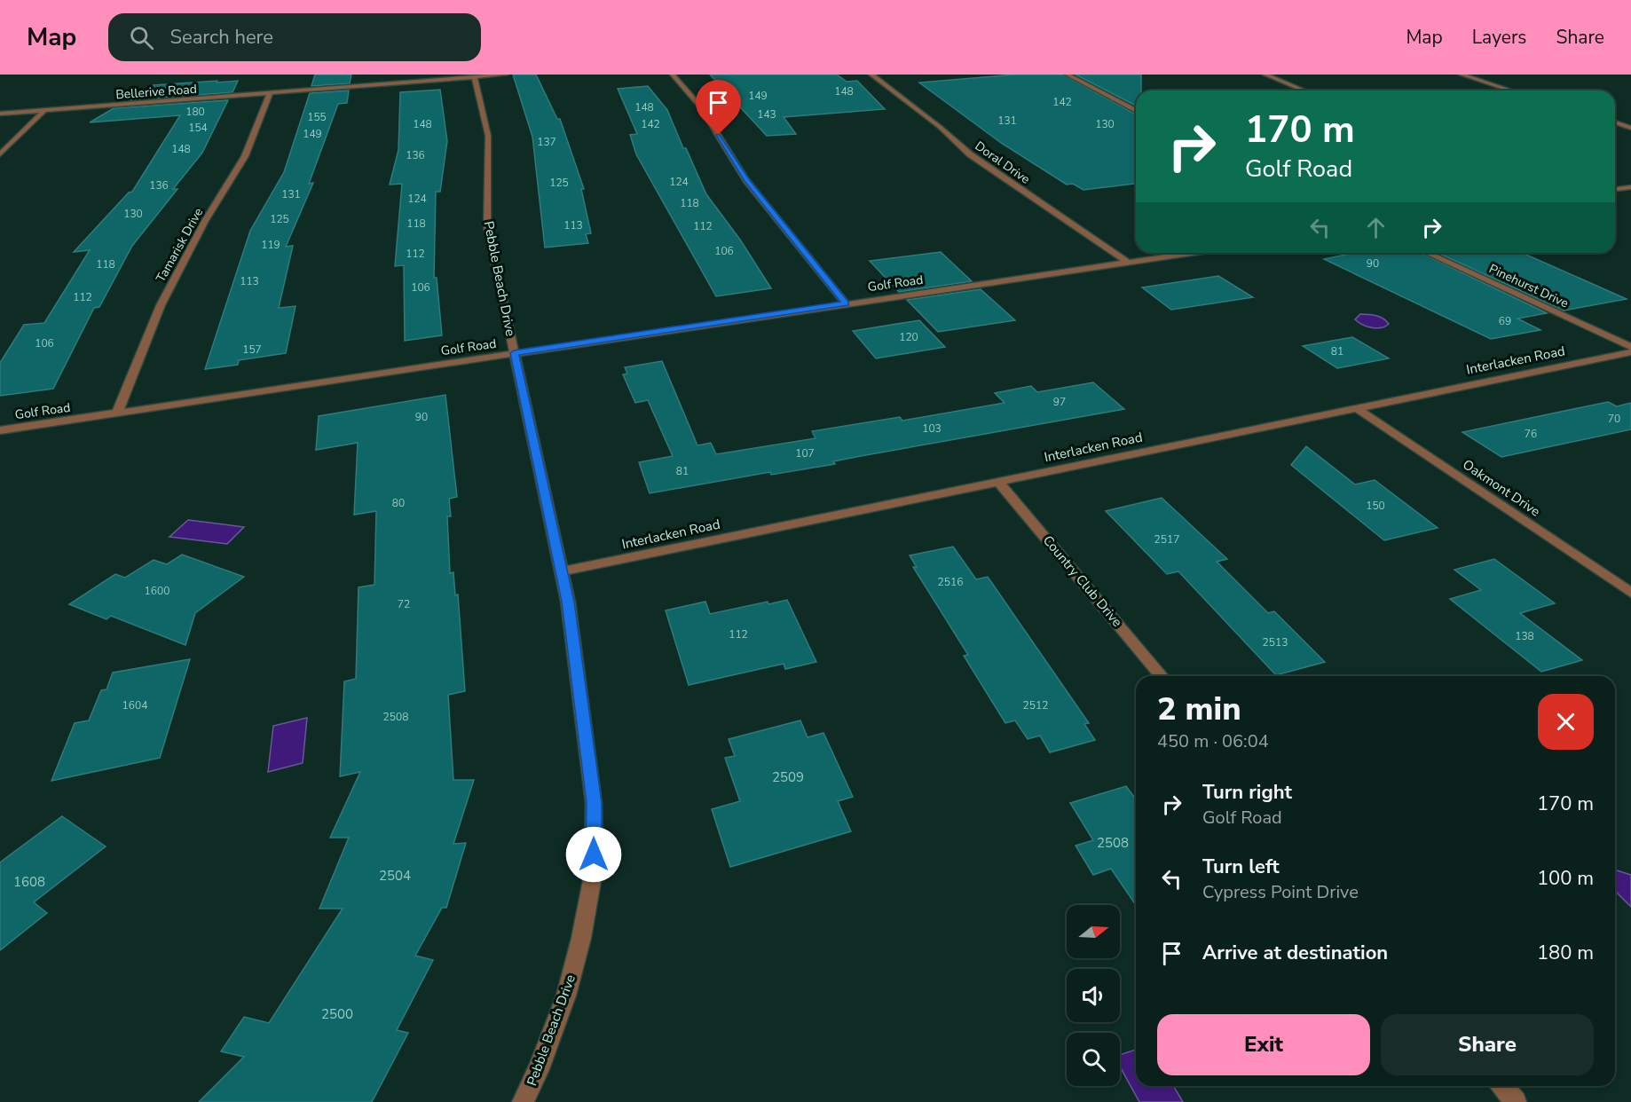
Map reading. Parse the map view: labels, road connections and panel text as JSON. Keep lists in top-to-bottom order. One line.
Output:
{"streets":{"street":["Bellerive Road","Doral Drive","Tamarisk Drive","Pebble Beach Drive","Golf Road","Pinehurst Drive","Interlacken Road","Oakmont Drive","Country Club Drive"]},"crossings":[["Bellerive Road","Tamarisk Drive"],["Bellerive Road","Pebble Beach Drive"],["Doral Drive","Golf Road"],["Tamarisk Drive","Golf Road"],["Pebble Beach Drive","Golf Road"],["Pebble Beach Drive","Interlacken Road"],["Interlacken Road","Oakmont Drive"],["Interlacken Road","Country Club Drive"]],"house_numbers":["148","149","142","148","180","143","155","131","148","142","130","154","149","137","148","136","124","125","136","131","124","118","130","125","118","113","112","119","106","112","90","118","113","106","112","69","120","106","157","81","97","90","70","103","76","107","81","80","150","2517","2516","1600","72","112","138","2513","1604","2512","2508","2509","2508","2504","1608","2500"],"north":"right","page":{"header":"Map","search":"Search here","nav":["Map","Layers","Share"],"turn":["170 m","Golf Road"],"heading":["2 min","450 m · 06:04"],"list":[{"name":"Turn right","note":"Golf Road","value":"170 m"},{"name":"Turn left","note":"Cypress Point Drive","value":"100 m"},{"name":"Arrive at destination","value":"180 m"}],"buttons":["Exit","Share"]}}
